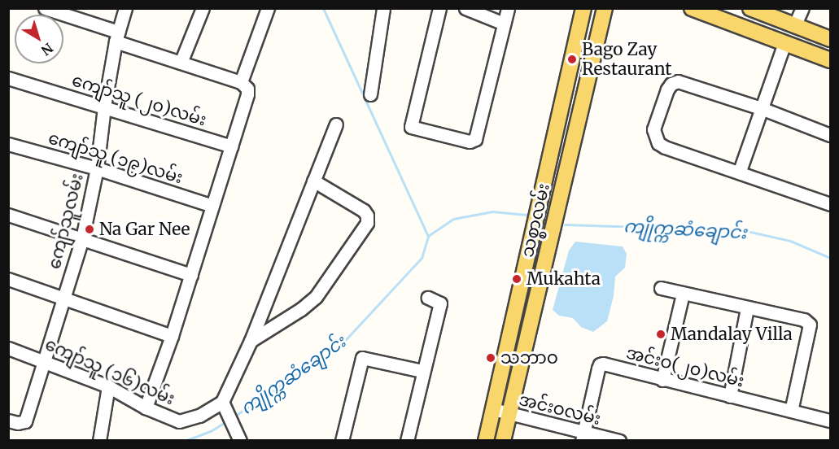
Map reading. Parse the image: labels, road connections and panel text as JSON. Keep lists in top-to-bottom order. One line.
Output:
{"streets":{"main road":["သစ္စာလမ်း"],"street":["ကျော်သူ (၂၀)လမ်း","ကျော်သူ (၁၉)လမ်း","ကျော်သူလမ်း","အင်းဝ(၂၀)လမ်း","ကျော်သူ (၁၆)လမ်း","အင်းဝလမ်း"]},"crossings":[["ကျော်သူ (၂၀)လမ်း","ကျော်သူလမ်း"],["ကျော်သူ (၁၉)လမ်း","ကျော်သူလမ်း"],["သစ္စာလမ်း","အင်းဝလမ်း"],["ကျော်သူလမ်း","ကျော်သူ (၁၆)လမ်း"],["အင်းဝ(၂၀)လမ်း","အင်းဝလမ်း"]],"water":["ကျိုက္ကဆံချောင်း"],"places":["Bago Zay Restaurant","Na Gar Nee","Mukahta","Mandalay Villa","သဘာဝ"],"north":"bottom right"}
